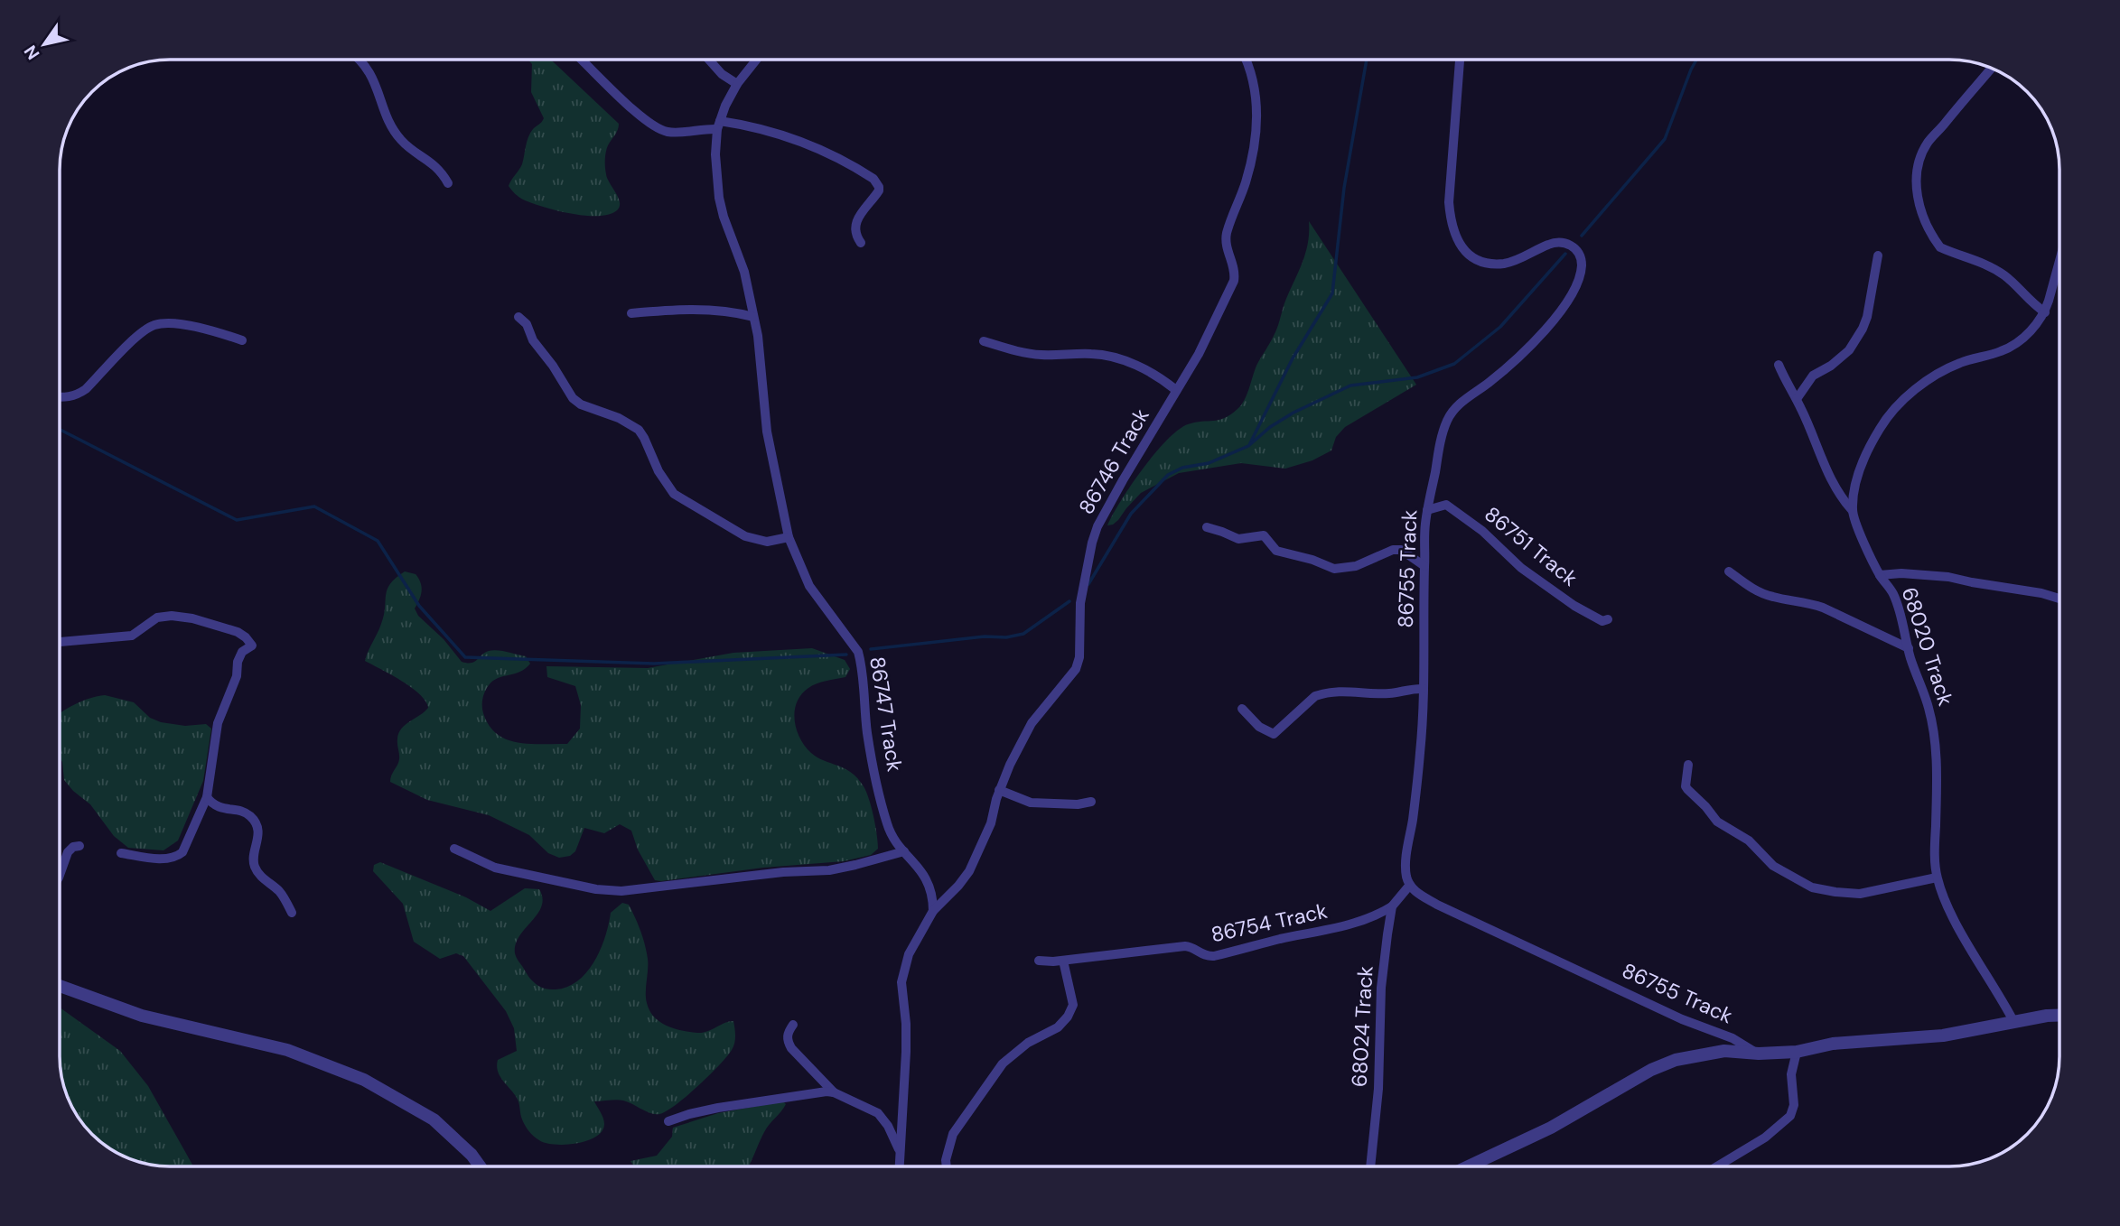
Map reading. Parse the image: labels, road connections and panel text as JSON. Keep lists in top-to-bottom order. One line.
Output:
{"streets":{"street":["86746 Track","86751 Track","86755 Track","68020 Track","86747 Track","86754 Track","68024 Track"]},"crossings":[["86746 Track","86747 Track"],["86751 Track","86755 Track"],["86754 Track","68024 Track"]],"north":"bottom left"}
